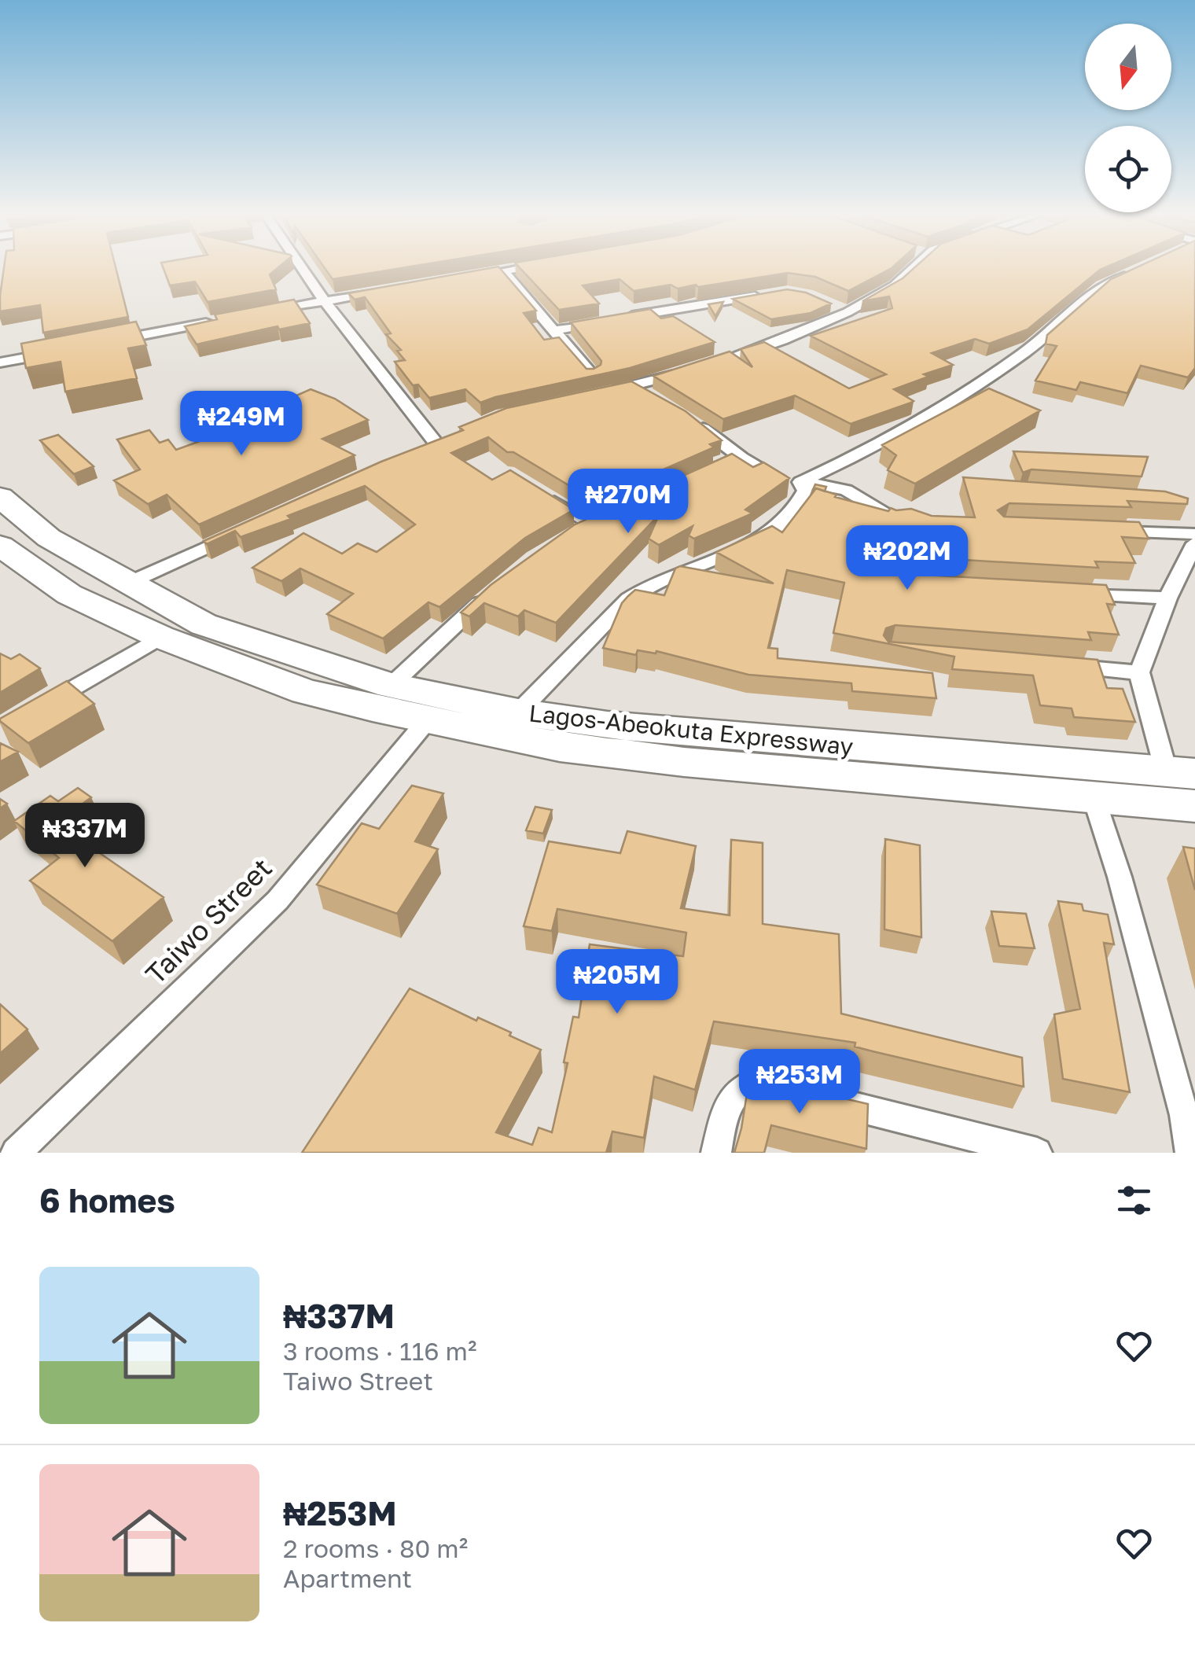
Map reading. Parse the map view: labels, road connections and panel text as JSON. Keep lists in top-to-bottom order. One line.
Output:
{"streets":{"highway":["Lagos-Abeokuta Expressway"],"street":["Taiwo Street"]},"crossings":[["Lagos-Abeokuta Expressway","Taiwo Street"]],"north":"bottom","page":{"price":["₦249M","₦270M","₦202M","₦337M","₦205M","₦253M"],"heading":"6 homes","list":[{"name":"₦337M","note":"3 rooms · 116 m² · Taiwo Street"},{"name":"₦253M","note":"2 rooms · 80 m² · Apartment"}]}}
